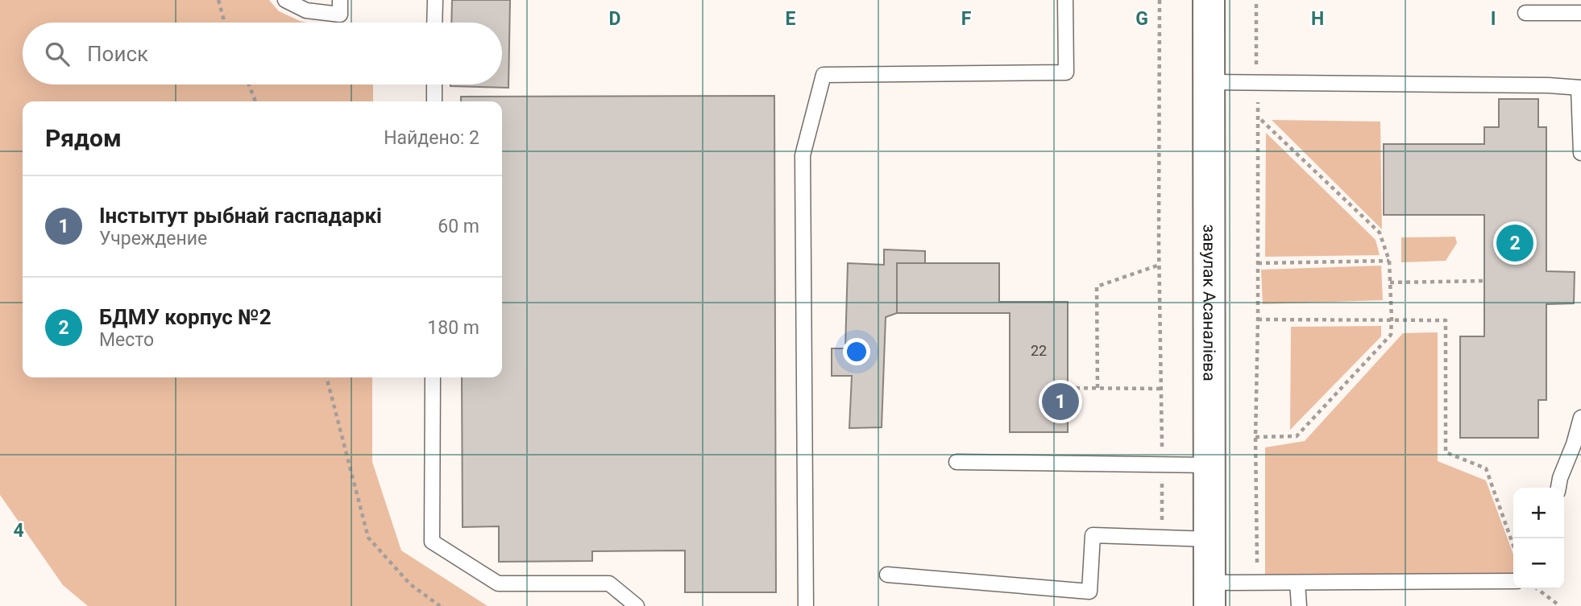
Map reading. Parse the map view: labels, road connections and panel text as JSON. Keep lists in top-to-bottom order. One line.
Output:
{"streets":{"street":["завулак Асаналіева"]},"house_numbers":["22"],"page":{"search":"Поиск","heading":["Рядом","Найдено: 2"],"list":[{"mark":"1","name":"Інстытут рыбнай гаспадаркі","note":"Учреждение","value":"60 m"},{"mark":"2","name":"БДМУ корпус №2","note":"Место","value":"180 m"}],"pins":["2","1"],"map_buttons":["+","−"]},"grid":{"columns":["D","E","F","G","H","I"],"rows":["4"]}}
